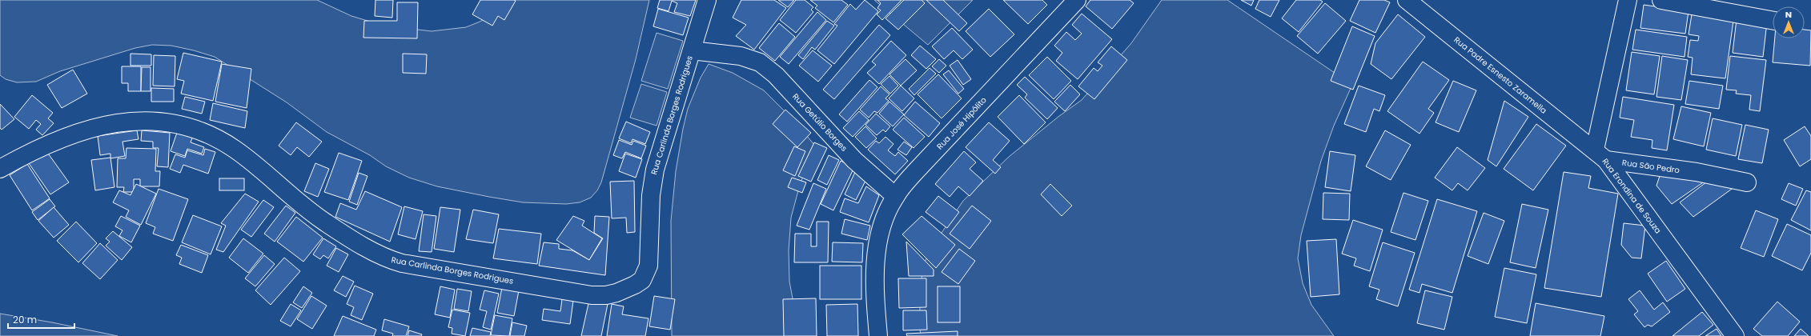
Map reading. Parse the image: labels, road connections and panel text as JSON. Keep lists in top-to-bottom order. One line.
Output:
{"streets":{"street":["Rua Padre Esnesto Zaramella","Rua Carlinda Borges Rodrigues","Rua Getúlio Borges","Rua José Hipólito","Rua São Pedro","Rua Erondina de Souza"]},"crossings":[["Rua Padre Esnesto Zaramella","Rua São Pedro"],["Rua Padre Esnesto Zaramella","Rua Erondina de Souza"],["Rua Carlinda Borges Rodrigues","Rua Getúlio Borges"],["Rua Getúlio Borges","Rua José Hipólito"],["Rua São Pedro","Rua Erondina de Souza"]],"scale_bar":"20 m","north":"top"}
